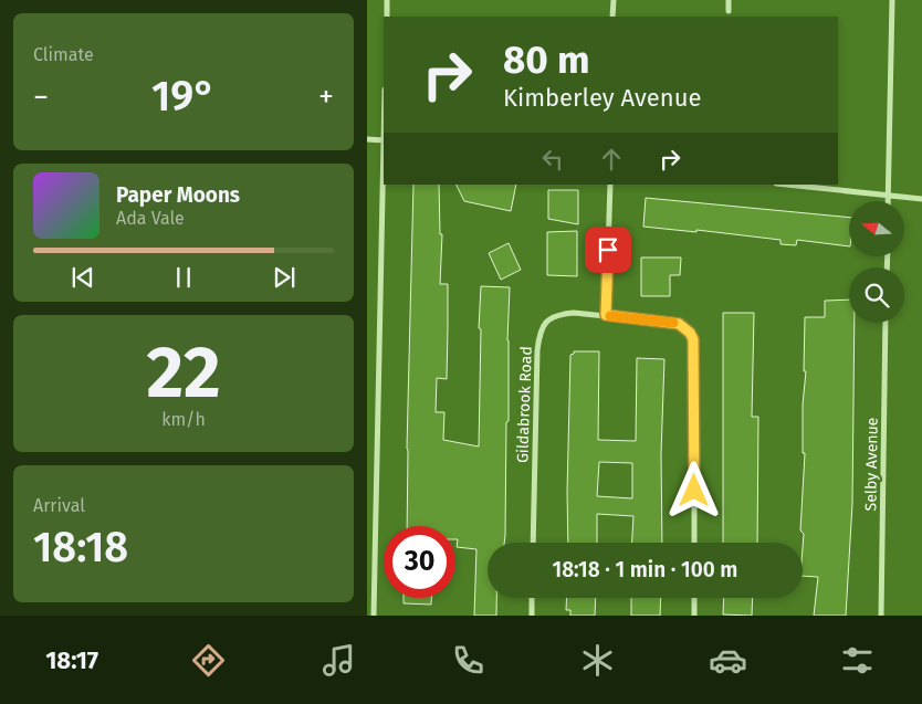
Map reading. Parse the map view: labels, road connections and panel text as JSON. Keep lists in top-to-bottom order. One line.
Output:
{"streets":{"street":["Gildabrook Road","Selby Avenue"]},"north":"left","page":{"tile":["Climate",["22","km/h"],["Arrival","18:18"]],"turn":["80 m","Kimberley Avenue"],"heat":["−","19°","+"],"song":["Paper Moons","Ada Vale"],"limit":"30","trip":"18:18 · 1 min · 100 m","tabs":"18:17"}}
